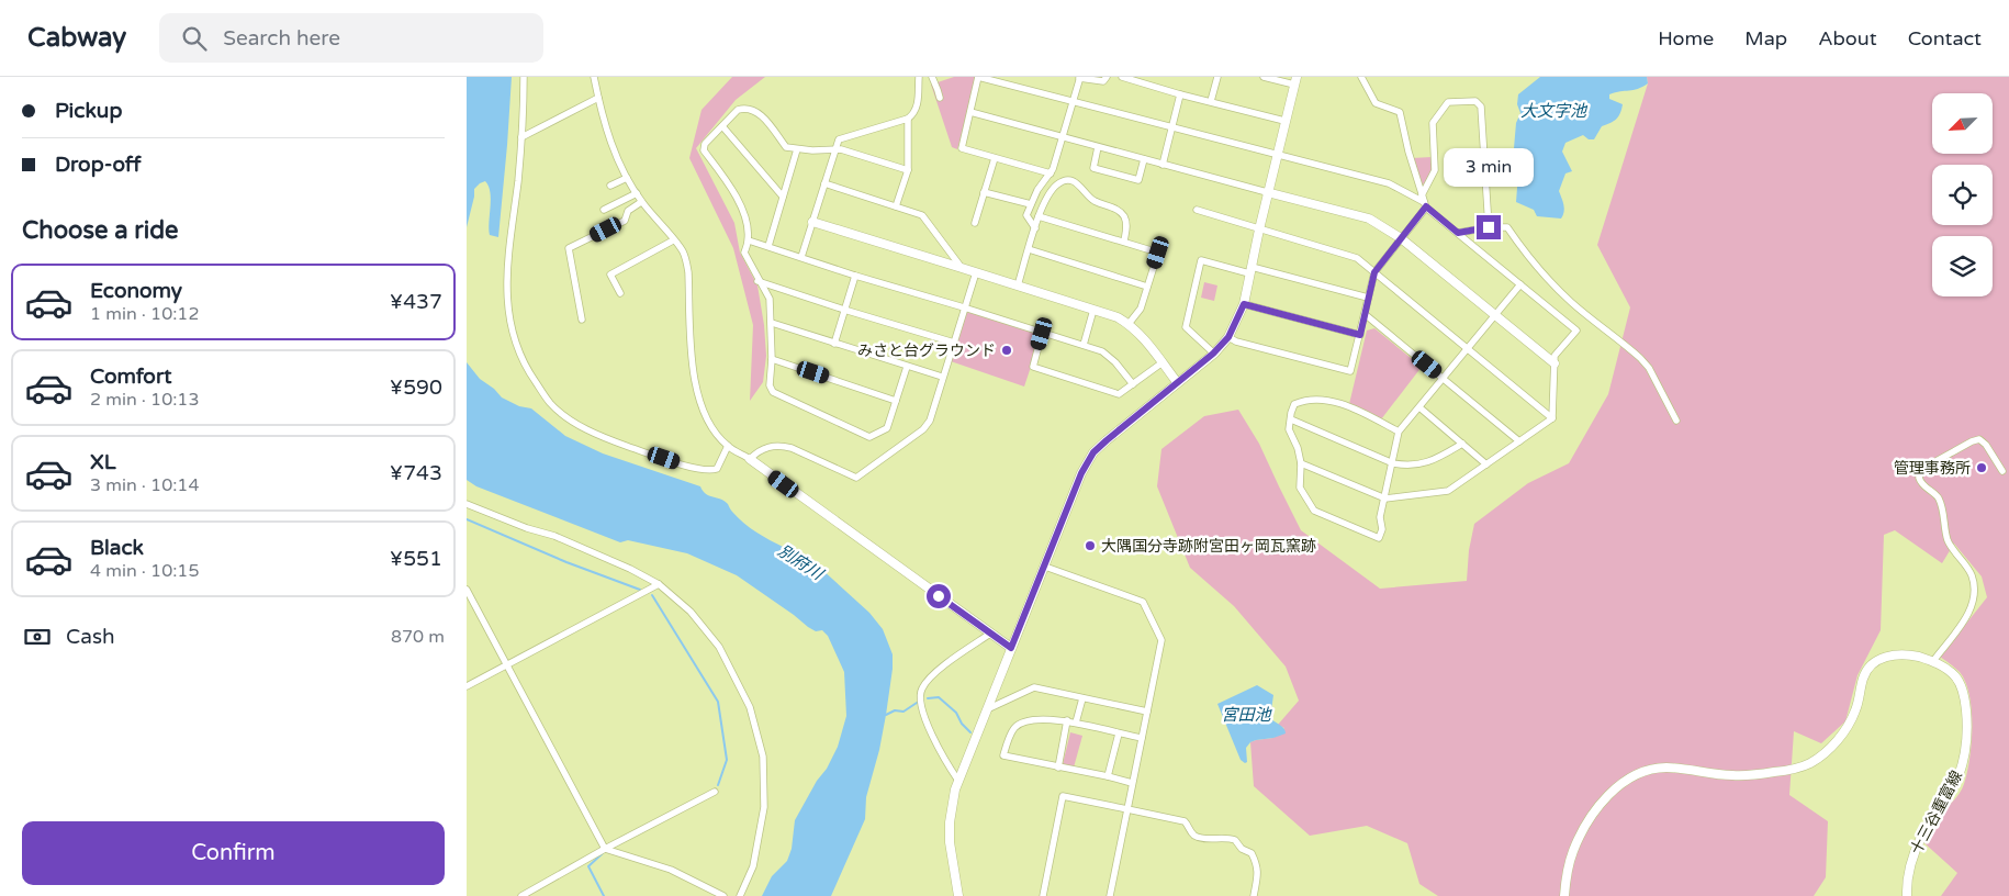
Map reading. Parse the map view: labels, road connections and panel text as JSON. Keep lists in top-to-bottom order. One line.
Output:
{"streets":{"street":["十三谷重富線"]},"water":["大文字池","別府川","宮田池"],"places":["みさと台グラウンド","管理事務所","大隅国分寺跡附宮田ヶ岡瓦窯跡"],"north":"bottom left","page":{"header":"Cabway","search":"Search here","nav":["Home","Map","About","Contact"],"banner":["Pickup","Drop-off"],"bubble":"3 min","heading":"Choose a ride","list":[{"name":"Economy","note":"1 min · 10:12","value":"¥437"},{"name":"Comfort","note":"2 min · 10:13","value":"¥590"},{"name":"XL","note":"3 min · 10:14","value":"¥743"},{"name":"Black","note":"4 min · 10:15","value":"¥551"}],"pay":["Cash","870 m"],"buttons":"Confirm"}}
